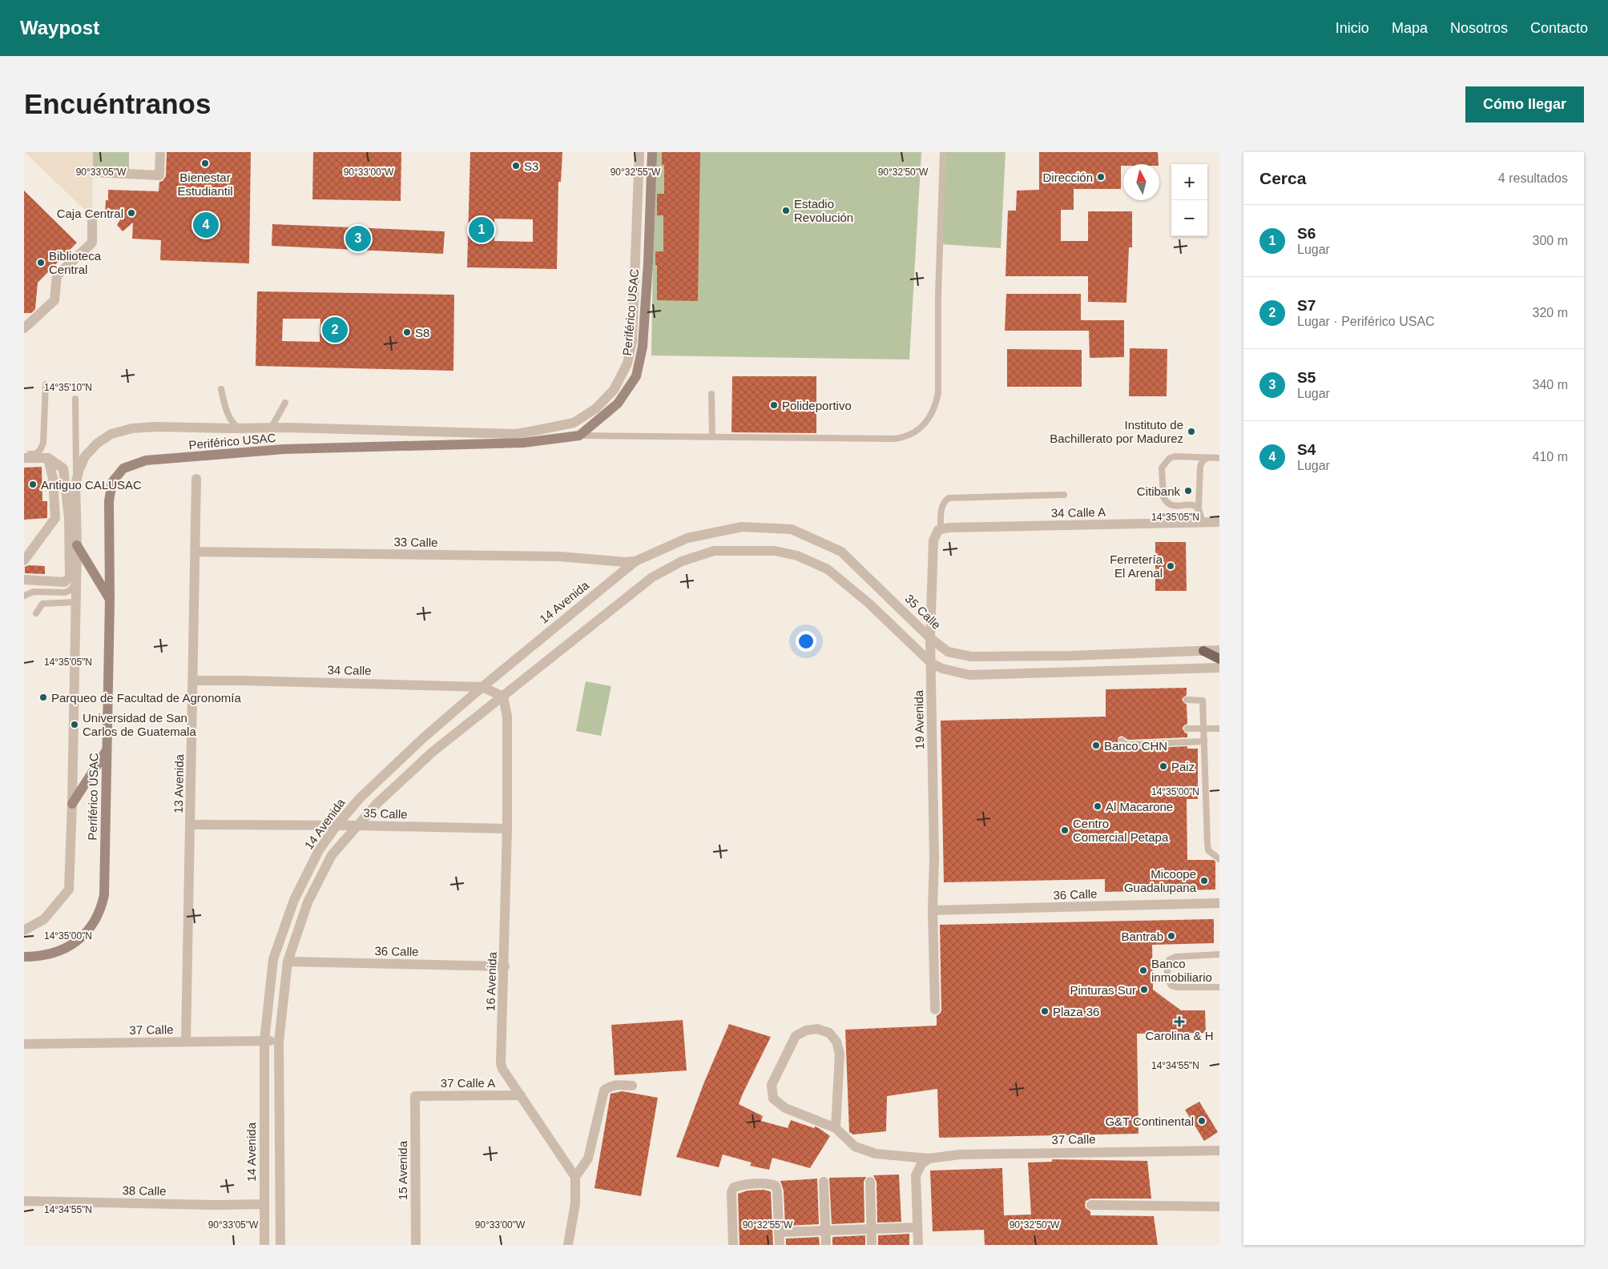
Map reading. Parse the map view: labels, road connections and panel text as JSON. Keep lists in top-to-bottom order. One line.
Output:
{"streets":{"street":["Periférico USAC","34 Calle A","33 Calle","14 Avenida","35 Calle","34 Calle","19 Avenida","13 Avenida","36 Calle","16 Avenida","37 Calle","37 Calle A","15 Avenida","38 Calle"]},"crossings":[["34 Calle A","19 Avenida"],["33 Calle","14 Avenida"],["33 Calle","35 Calle"],["33 Calle","13 Avenida"],["14 Avenida","35 Calle"],["14 Avenida","34 Calle"],["14 Avenida","19 Avenida"],["14 Avenida","36 Calle"],["14 Avenida","16 Avenida"],["14 Avenida","37 Calle"],["14 Avenida","38 Calle"],["35 Calle","19 Avenida"],["35 Calle","13 Avenida"],["35 Calle","16 Avenida"],["34 Calle","13 Avenida"],["34 Calle","16 Avenida"],["19 Avenida","36 Calle"],["13 Avenida","37 Calle"],["36 Calle","16 Avenida"],["16 Avenida","37 Calle A"],["37 Calle A","15 Avenida"]],"places":{"other":["Bienestar Estudiantil","S3","Dirección","Estadio Revolución","Caja Central","Biblioteca Central","S8","Polideportivo","Instituto de Bachillerato por Madurez","Antiguo CALUSAC","Citibank","Ferretería El Arenal","Parqueo de Facultad de Agronomía","Universidad de San Carlos de Guatemala","Banco CHN","Paiz","Al Macarone","Centro Comercial Petapa","Micoope Guadalupana","Bantrab","Banco inmobiliario","Pinturas Sur","Plaza 36","G&T Continental"],"health":["Carolina & H"]},"north":"top","page":{"header":"Waypost","nav":["Inicio","Mapa","Nosotros","Contacto"],"buttons":"Cómo llegar","title":"Encuéntranos","heading":["Cerca","4 resultados"],"map_buttons":["+","−"],"list":[{"mark":"1","name":"S6","note":"Lugar","value":"300 m"},{"mark":"2","name":"S7","note":"Lugar · Periférico USAC","value":"320 m"},{"mark":"3","name":"S5","note":"Lugar","value":"340 m"},{"mark":"4","name":"S4","note":"Lugar","value":"410 m"}],"pins":["4","1","3","2"]},"coordinates":["90°33'05\"W","90°33'00\"W","90°32'55\"W","90°32'50\"W","14°35'10\"N","14°35'05\"N","14°35'00\"N","14°34'55\"N"]}
